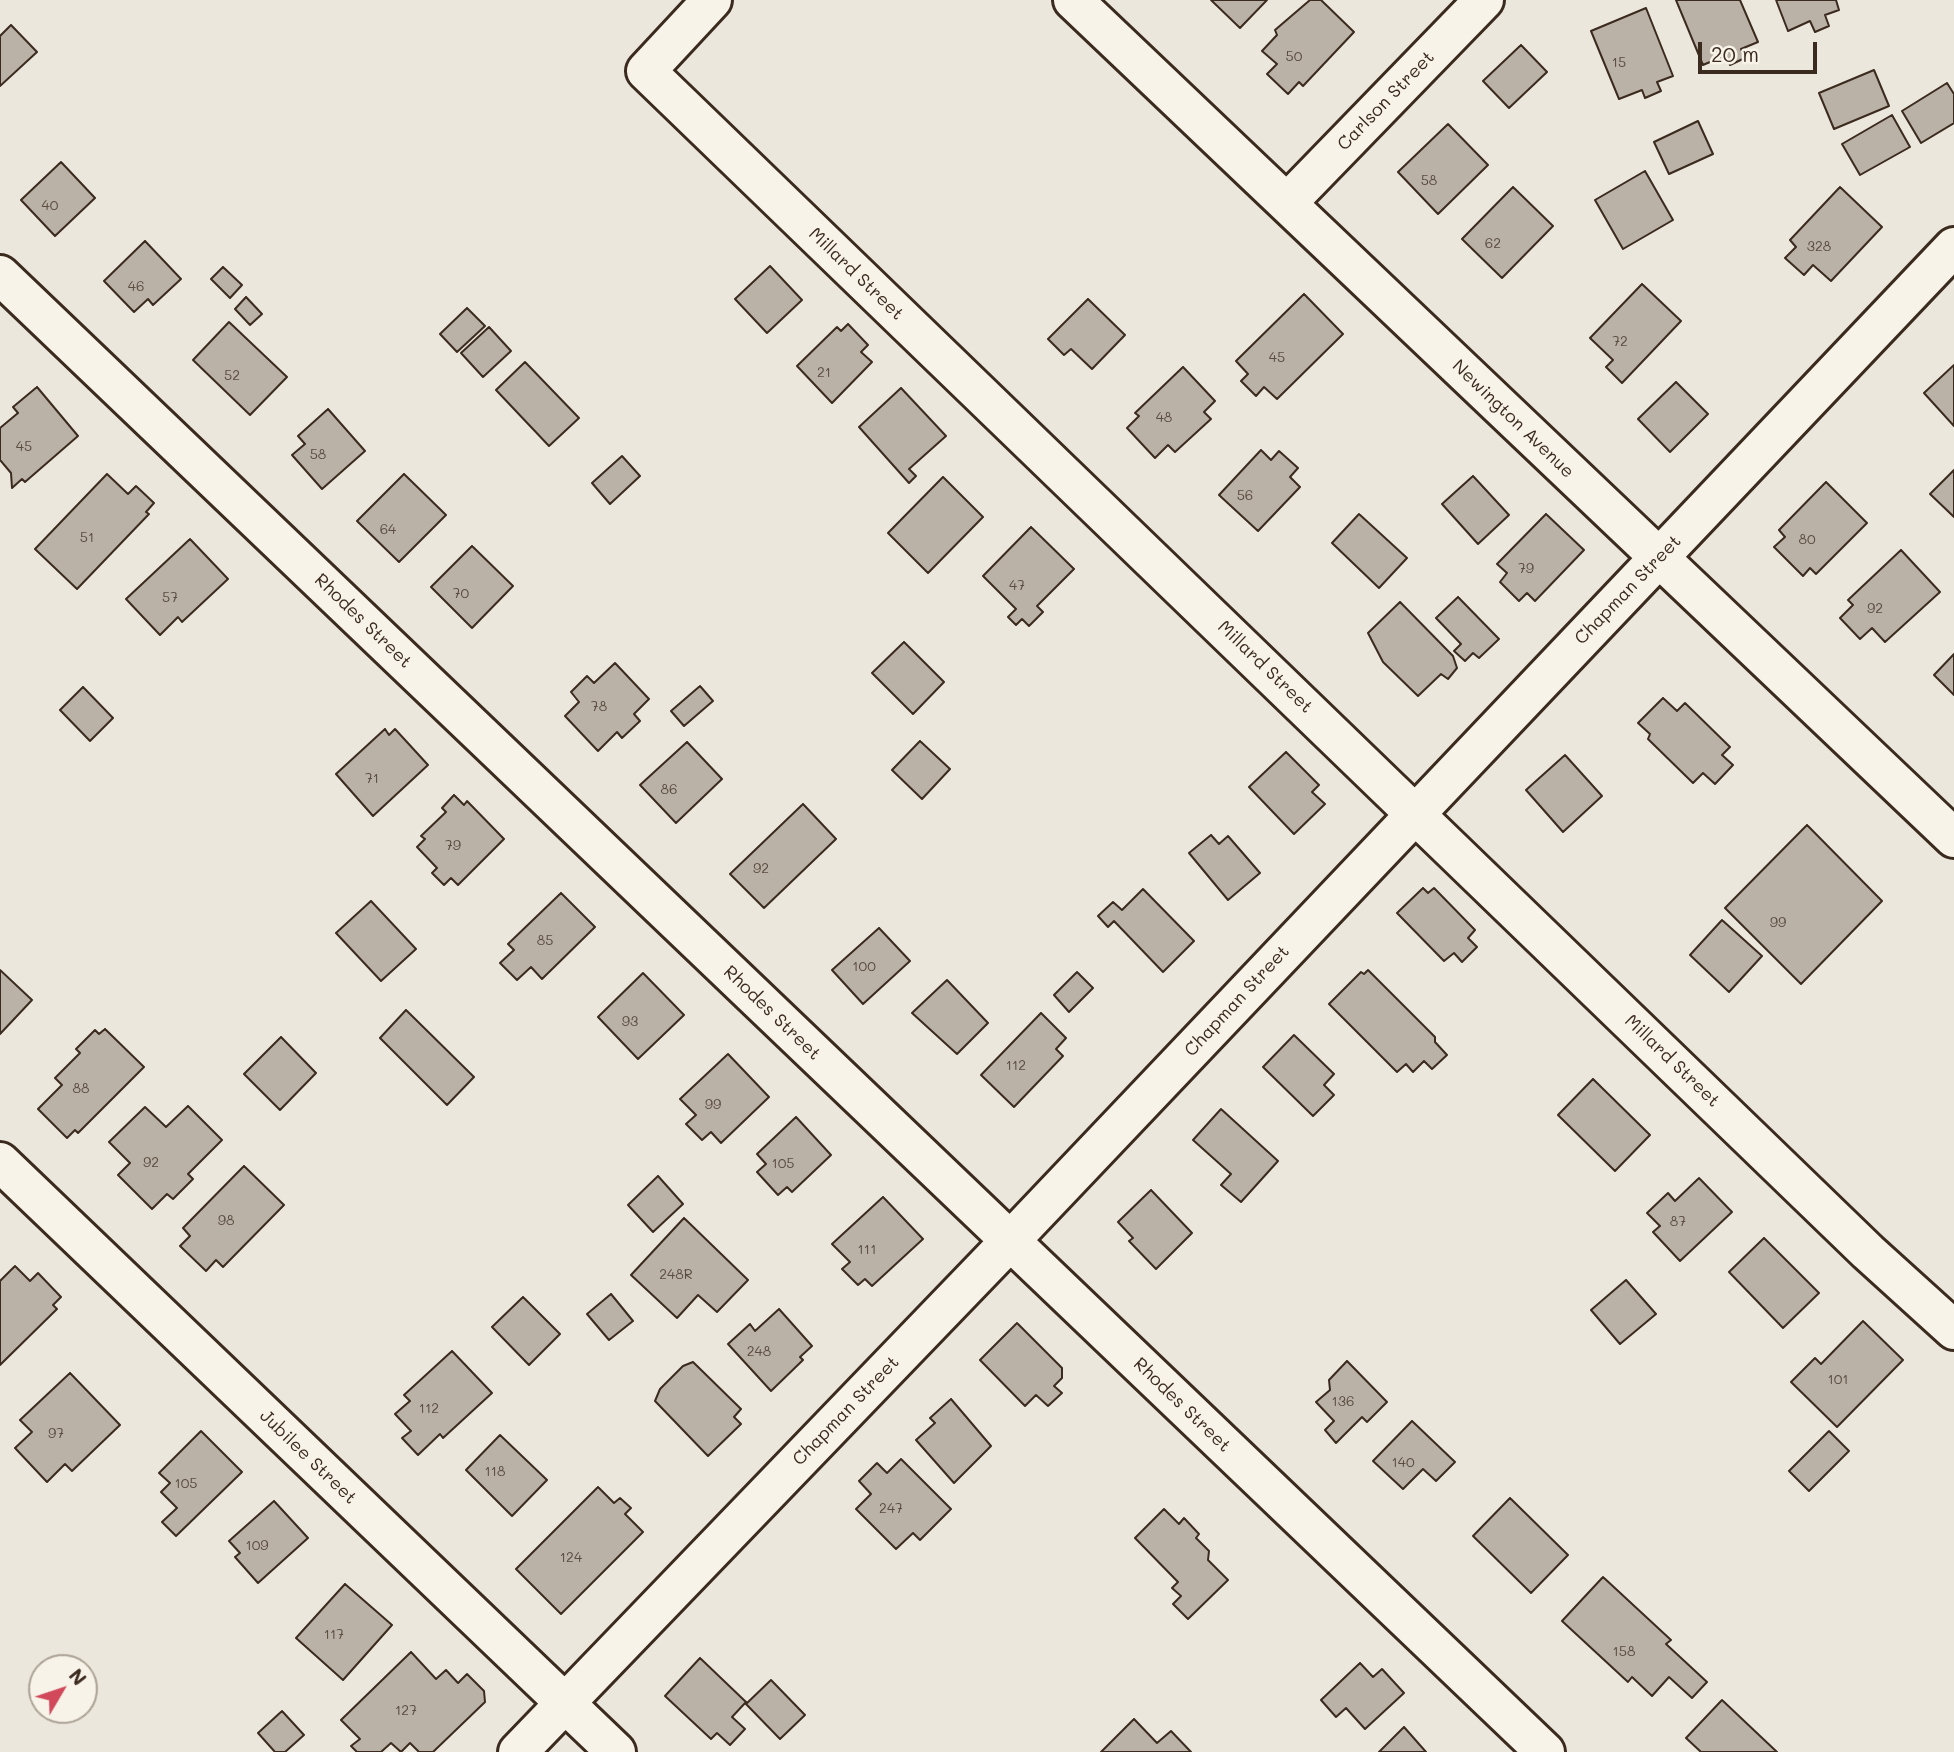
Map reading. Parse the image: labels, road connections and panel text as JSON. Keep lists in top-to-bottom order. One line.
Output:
{"streets":{"street":["Carlson Street","Millard Street","Newington Avenue","Chapman Street","Rhodes Street","Jubilee Street"]},"crossings":[["Carlson Street","Newington Avenue"],["Millard Street","Chapman Street"],["Newington Avenue","Chapman Street"],["Chapman Street","Rhodes Street"],["Chapman Street","Jubilee Street"]],"house_numbers":["50","15","58","40","62","328","46","72","45","21","52","48","45","58","56","64","51","80","79","47","70","57","92","78","71","86","79","92","99","85","100","93","112","88","99","92","105","98","87","111","248R","248","101","136","112","97","140","118","105","247","109","124","117","158","127"],"scale_bar":"20 m","north":"top right"}
